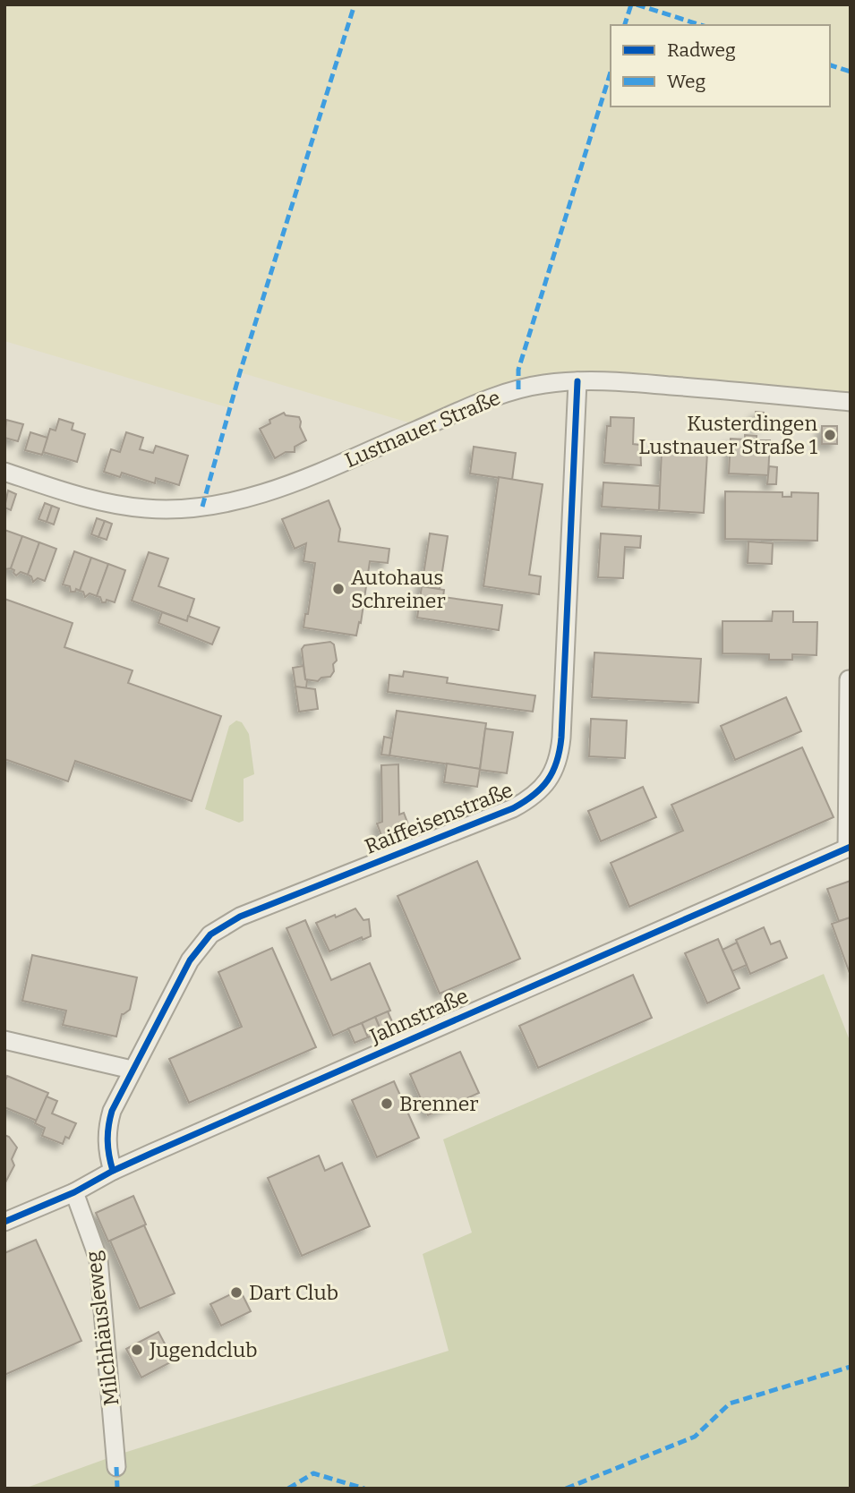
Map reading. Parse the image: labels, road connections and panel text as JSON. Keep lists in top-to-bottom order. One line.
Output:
{"streets":{"street":["Lustnauer Straße","Raiffeisenstraße","Jahnstraße","Milchhäusleweg"]},"crossings":[["Lustnauer Straße","Raiffeisenstraße"],["Raiffeisenstraße","Jahnstraße"],["Jahnstraße","Milchhäusleweg"]],"places":["Kusterdingen Lustnauer Straße 1","Autohaus Schreiner","Brenner","Dart Club","Jugendclub"],"legend":["Radweg","Weg"]}
